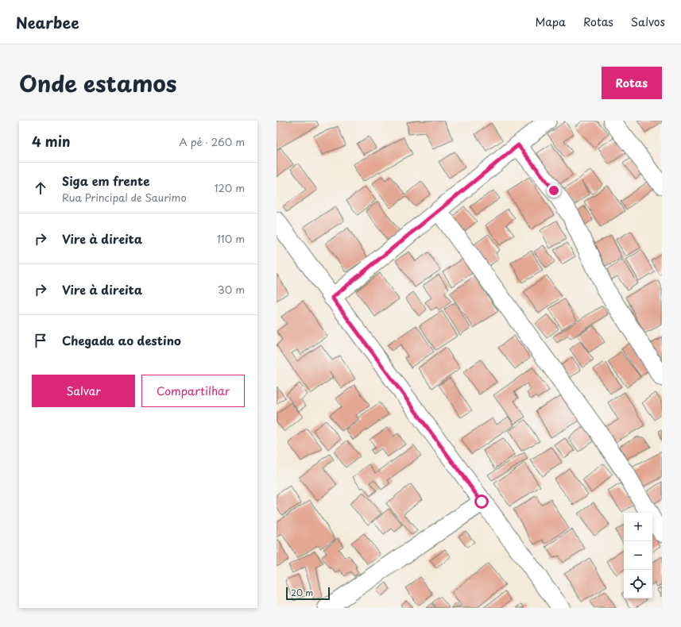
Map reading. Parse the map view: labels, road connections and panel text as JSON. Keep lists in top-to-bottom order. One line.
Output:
{"scale_bar":"20 m","page":{"header":"Nearbee","nav":["Mapa","Rotas","Salvos"],"title":"Onde estamos","buttons":["Rotas",["Salvar","Compartilhar"]],"heading":["4 min","A pé · 260 m"],"list":[["Siga em frente","Rua Principal de Saurimo","120 m"],["Vire à direita","110 m"],["Vire à direita","30 m"],"Chegada ao destino"],"map_buttons":["+","−"],"scale":"20 m"}}
